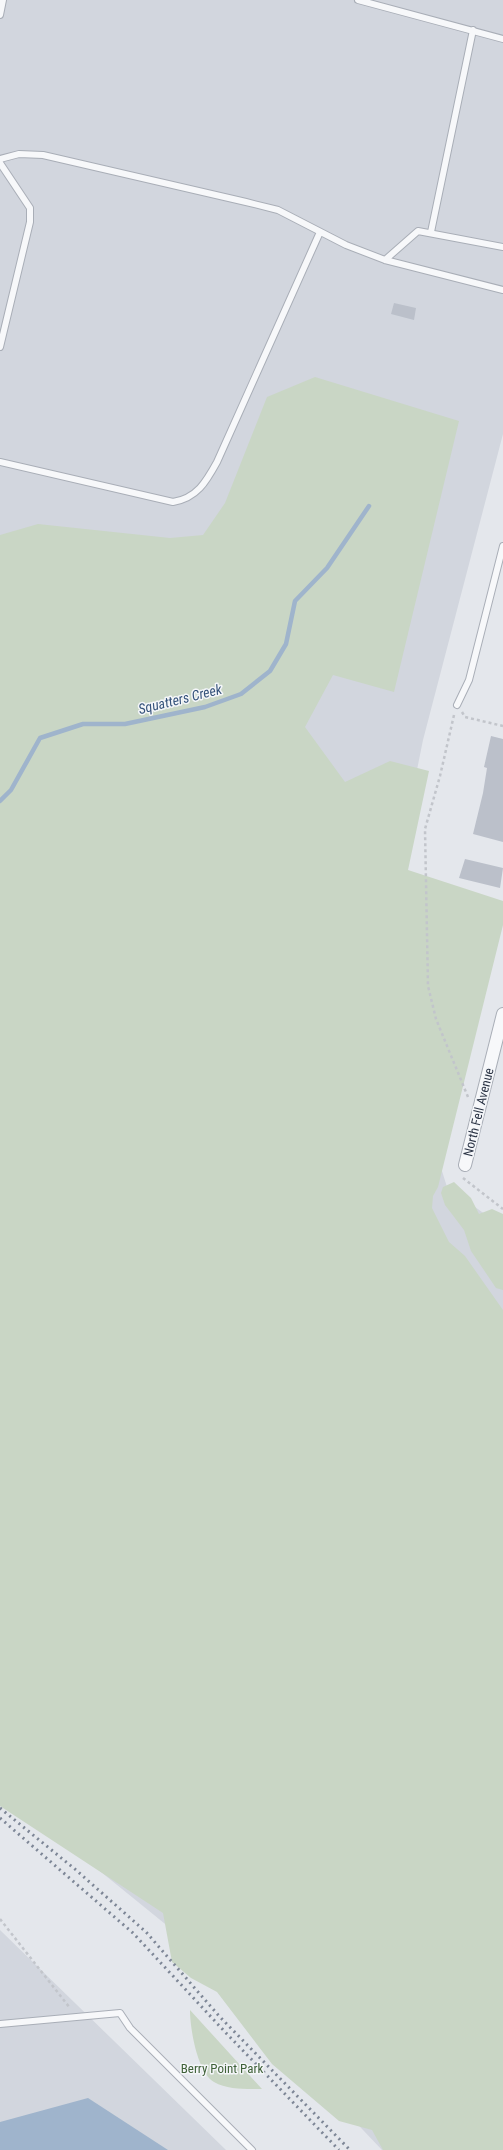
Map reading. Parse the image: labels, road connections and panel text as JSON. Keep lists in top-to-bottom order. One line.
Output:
{"streets":{"street":["North Fell Avenue"]},"water":["Squatters Creek"],"parks":["Berry Point Park"]}
